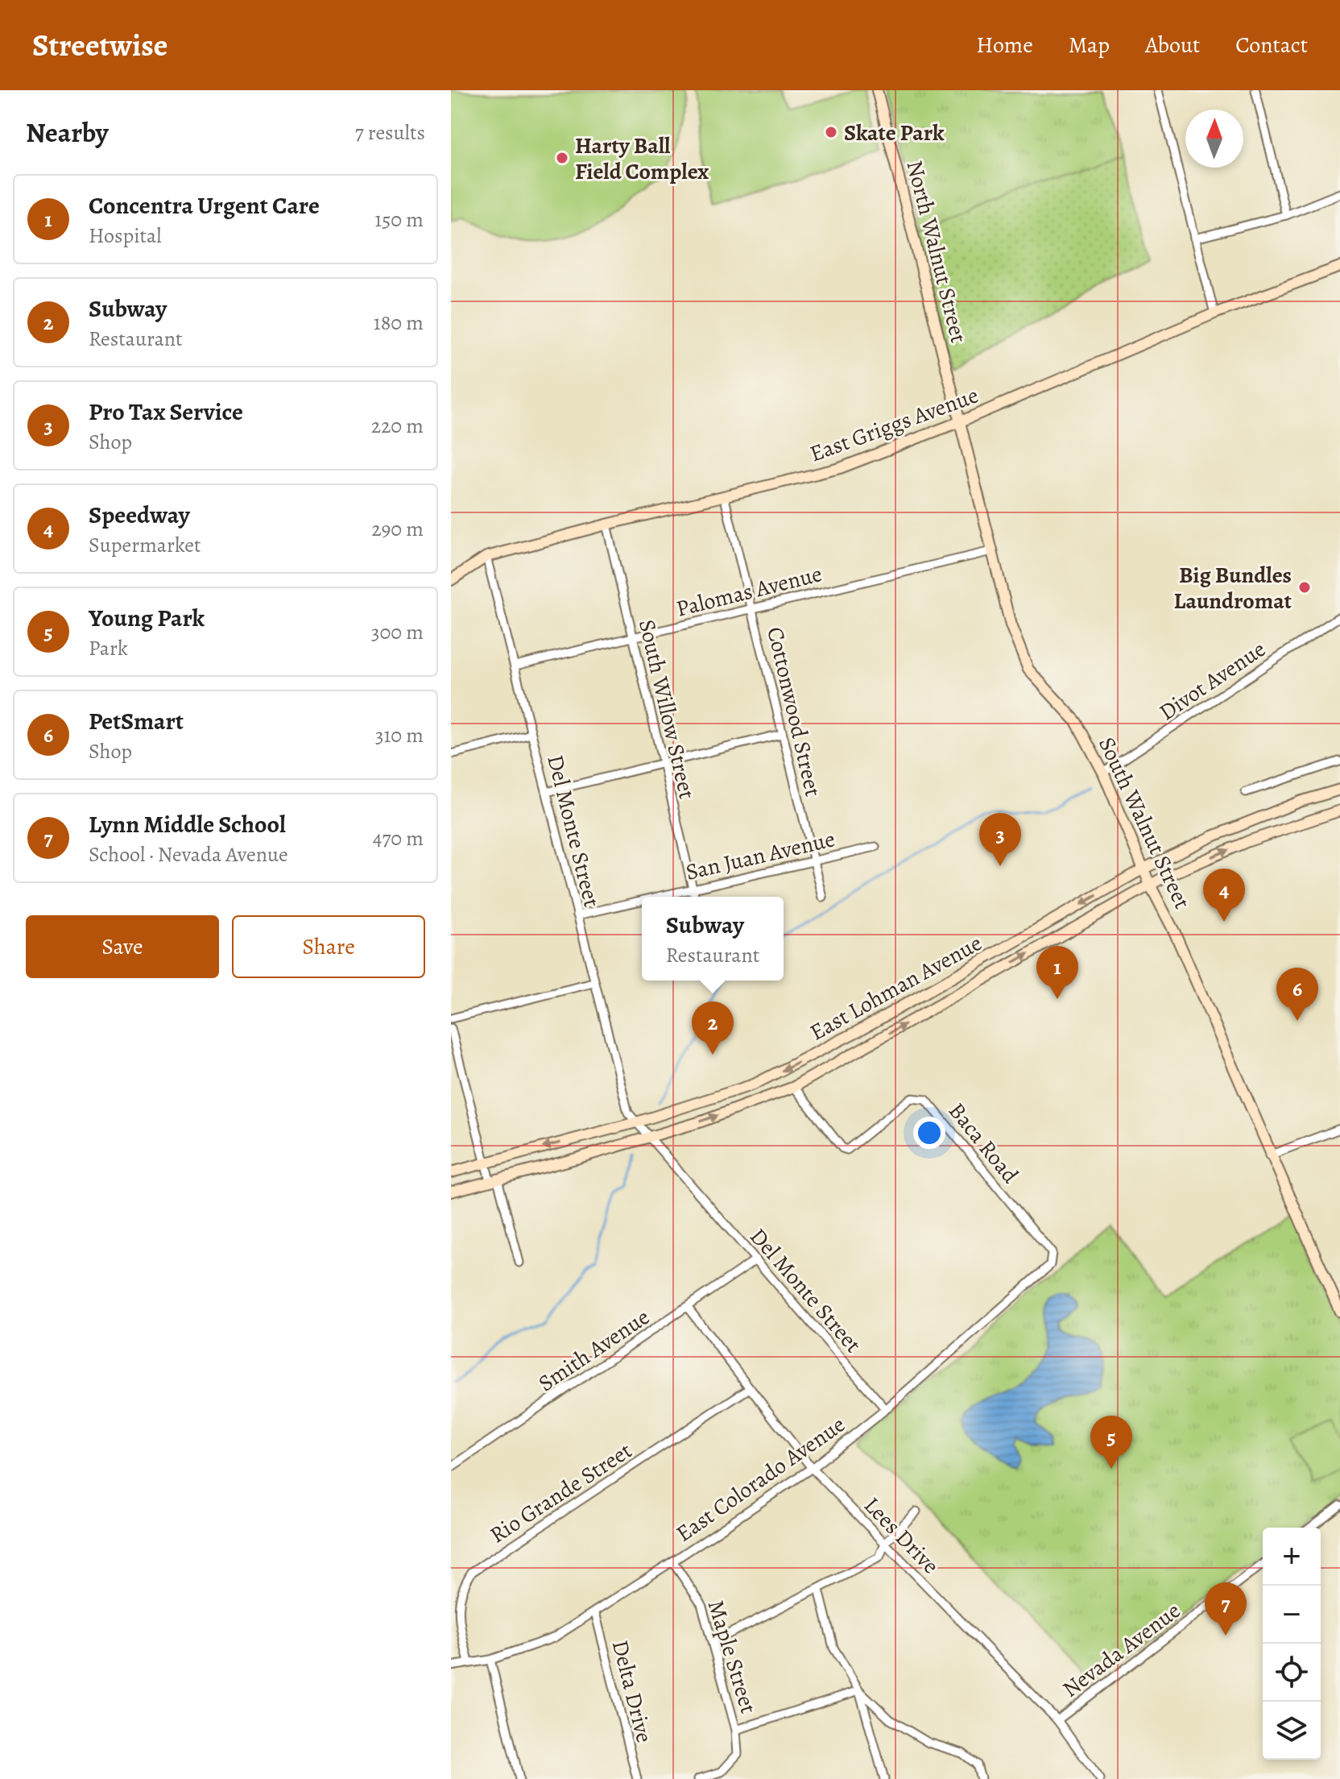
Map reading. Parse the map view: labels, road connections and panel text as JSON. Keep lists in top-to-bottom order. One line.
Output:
{"streets":{"street":["North Walnut Street","East Griggs Avenue","Palomas Avenue","Divot Avenue","South Willow Street","Cottonwood Street","South Walnut Street","Del Monte Street","San Juan Avenue","East Lohman Avenue","Baca Road","Smith Avenue","East Colorado Avenue","Rio Grande Street","Lees Drive","Nevada Avenue","Maple Street","Delta Drive"]},"crossings":[["North Walnut Street","East Griggs Avenue"],["North Walnut Street","South Walnut Street"],["East Griggs Avenue","South Willow Street"],["East Griggs Avenue","Cottonwood Street"],["East Griggs Avenue","South Walnut Street"],["East Griggs Avenue","Del Monte Street"],["Palomas Avenue","South Willow Street"],["Palomas Avenue","Cottonwood Street"],["Palomas Avenue","South Walnut Street"],["Palomas Avenue","Del Monte Street"],["Divot Avenue","South Walnut Street"],["South Willow Street","San Juan Avenue"],["Cottonwood Street","San Juan Avenue"],["South Walnut Street","East Lohman Avenue"],["Del Monte Street","San Juan Avenue"],["Del Monte Street","East Lohman Avenue"],["Del Monte Street","Smith Avenue"],["Del Monte Street","East Colorado Avenue"],["East Lohman Avenue","Baca Road"],["Baca Road","East Colorado Avenue"],["Smith Avenue","Lees Drive"],["East Colorado Avenue","Rio Grande Street"],["East Colorado Avenue","Lees Drive"],["East Colorado Avenue","Maple Street"],["East Colorado Avenue","Delta Drive"],["Rio Grande Street","Lees Drive"],["Lees Drive","Nevada Avenue"]],"places":["Skate Park","Harty Ball Field Complex","Big Bundles Laundromat"],"north":"top","page":{"header":"Streetwise","nav":["Home","Map","About","Contact"],"heading":["Nearby","7 results"],"list":[{"mark":"1","name":"Concentra Urgent Care","note":"Hospital","value":"150 m"},{"mark":"2","name":"Subway","note":"Restaurant","value":"180 m"},{"mark":"3","name":"Pro Tax Service","note":"Shop","value":"220 m"},{"mark":"4","name":"Speedway","note":"Supermarket","value":"290 m"},{"mark":"5","name":"Young Park","note":"Park","value":"300 m"},{"mark":"6","name":"PetSmart","note":"Shop","value":"310 m"},{"mark":"7","name":"Lynn Middle School","note":"School · Nevada Avenue","value":"470 m"}],"pins":["3","4","1","6","2","5","7"],"buttons":["Save","Share"],"popup":["Subway","Restaurant"],"map_buttons":["+","−"]}}
